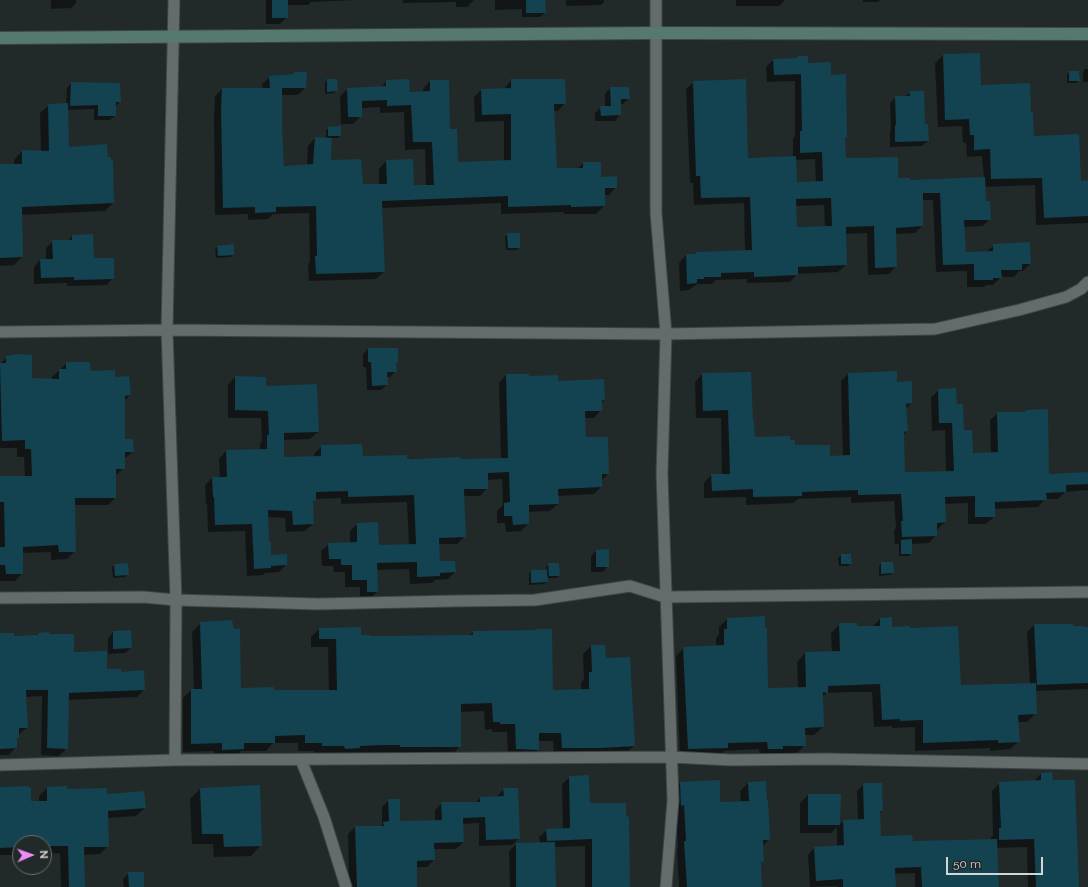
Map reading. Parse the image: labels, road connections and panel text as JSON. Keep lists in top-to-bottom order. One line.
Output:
{"scale_bar":"50 m","north":"right"}
